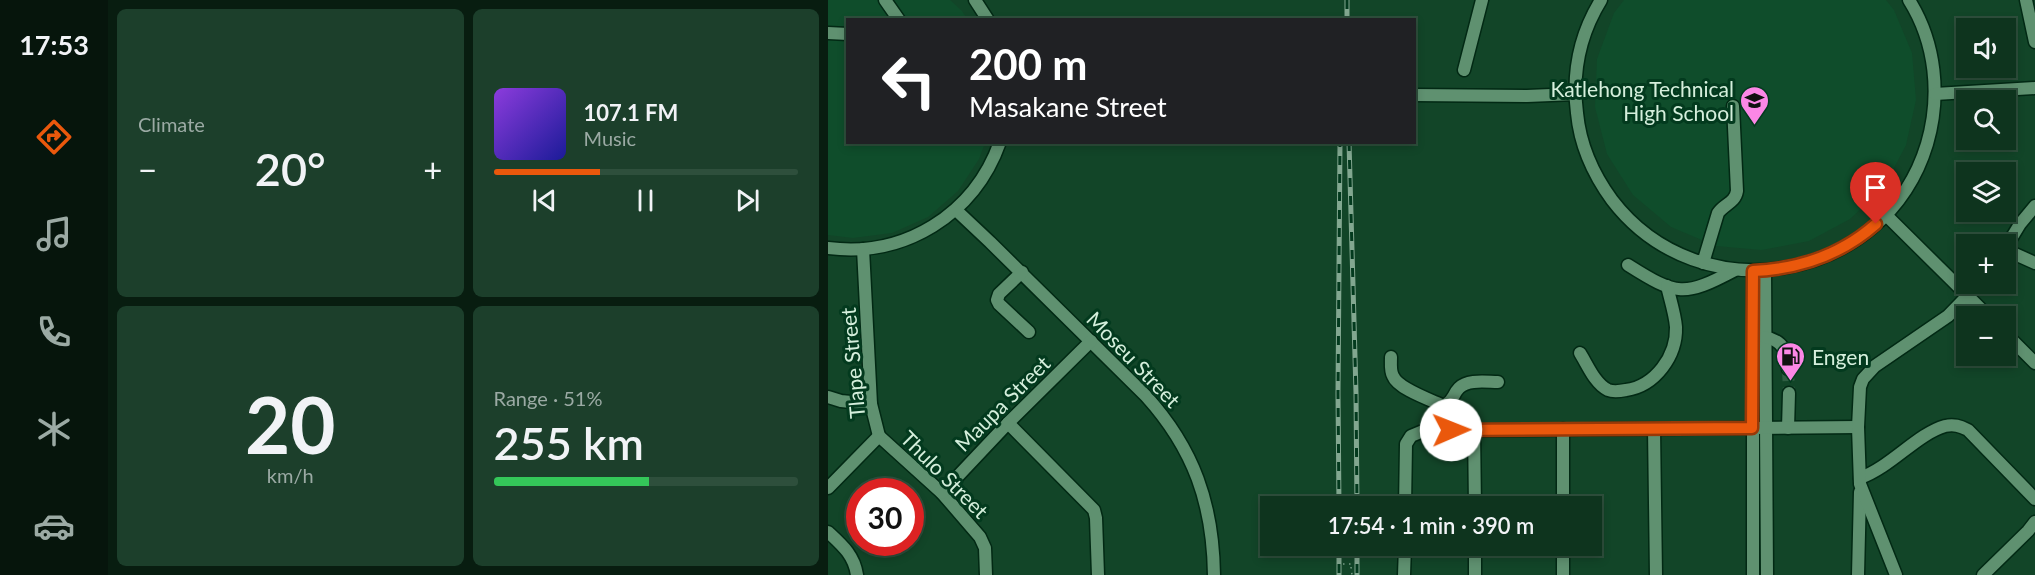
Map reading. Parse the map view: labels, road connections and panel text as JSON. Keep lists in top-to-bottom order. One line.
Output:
{"streets":{"street":["Moseu Street","Tlape Street","Maupa Street","Thulo Street"]},"crossings":[["Moseu Street","Maupa Street"],["Tlape Street","Thulo Street"],["Maupa Street","Thulo Street"]],"places":{"school or university":["Katlehong Technical High School"],"fuel station":["Engen"]},"page":{"tabs":"17:53","tile":["Climate",["20","km/h"],["Range · 51%","255 km"]],"map_buttons":["+","−"],"turn":["200 m","Masakane Street"],"song":["107.1 FM","Music"],"heat":["−","20°","+"],"limit":"30","trip":"17:54 · 1 min · 390 m"}}
